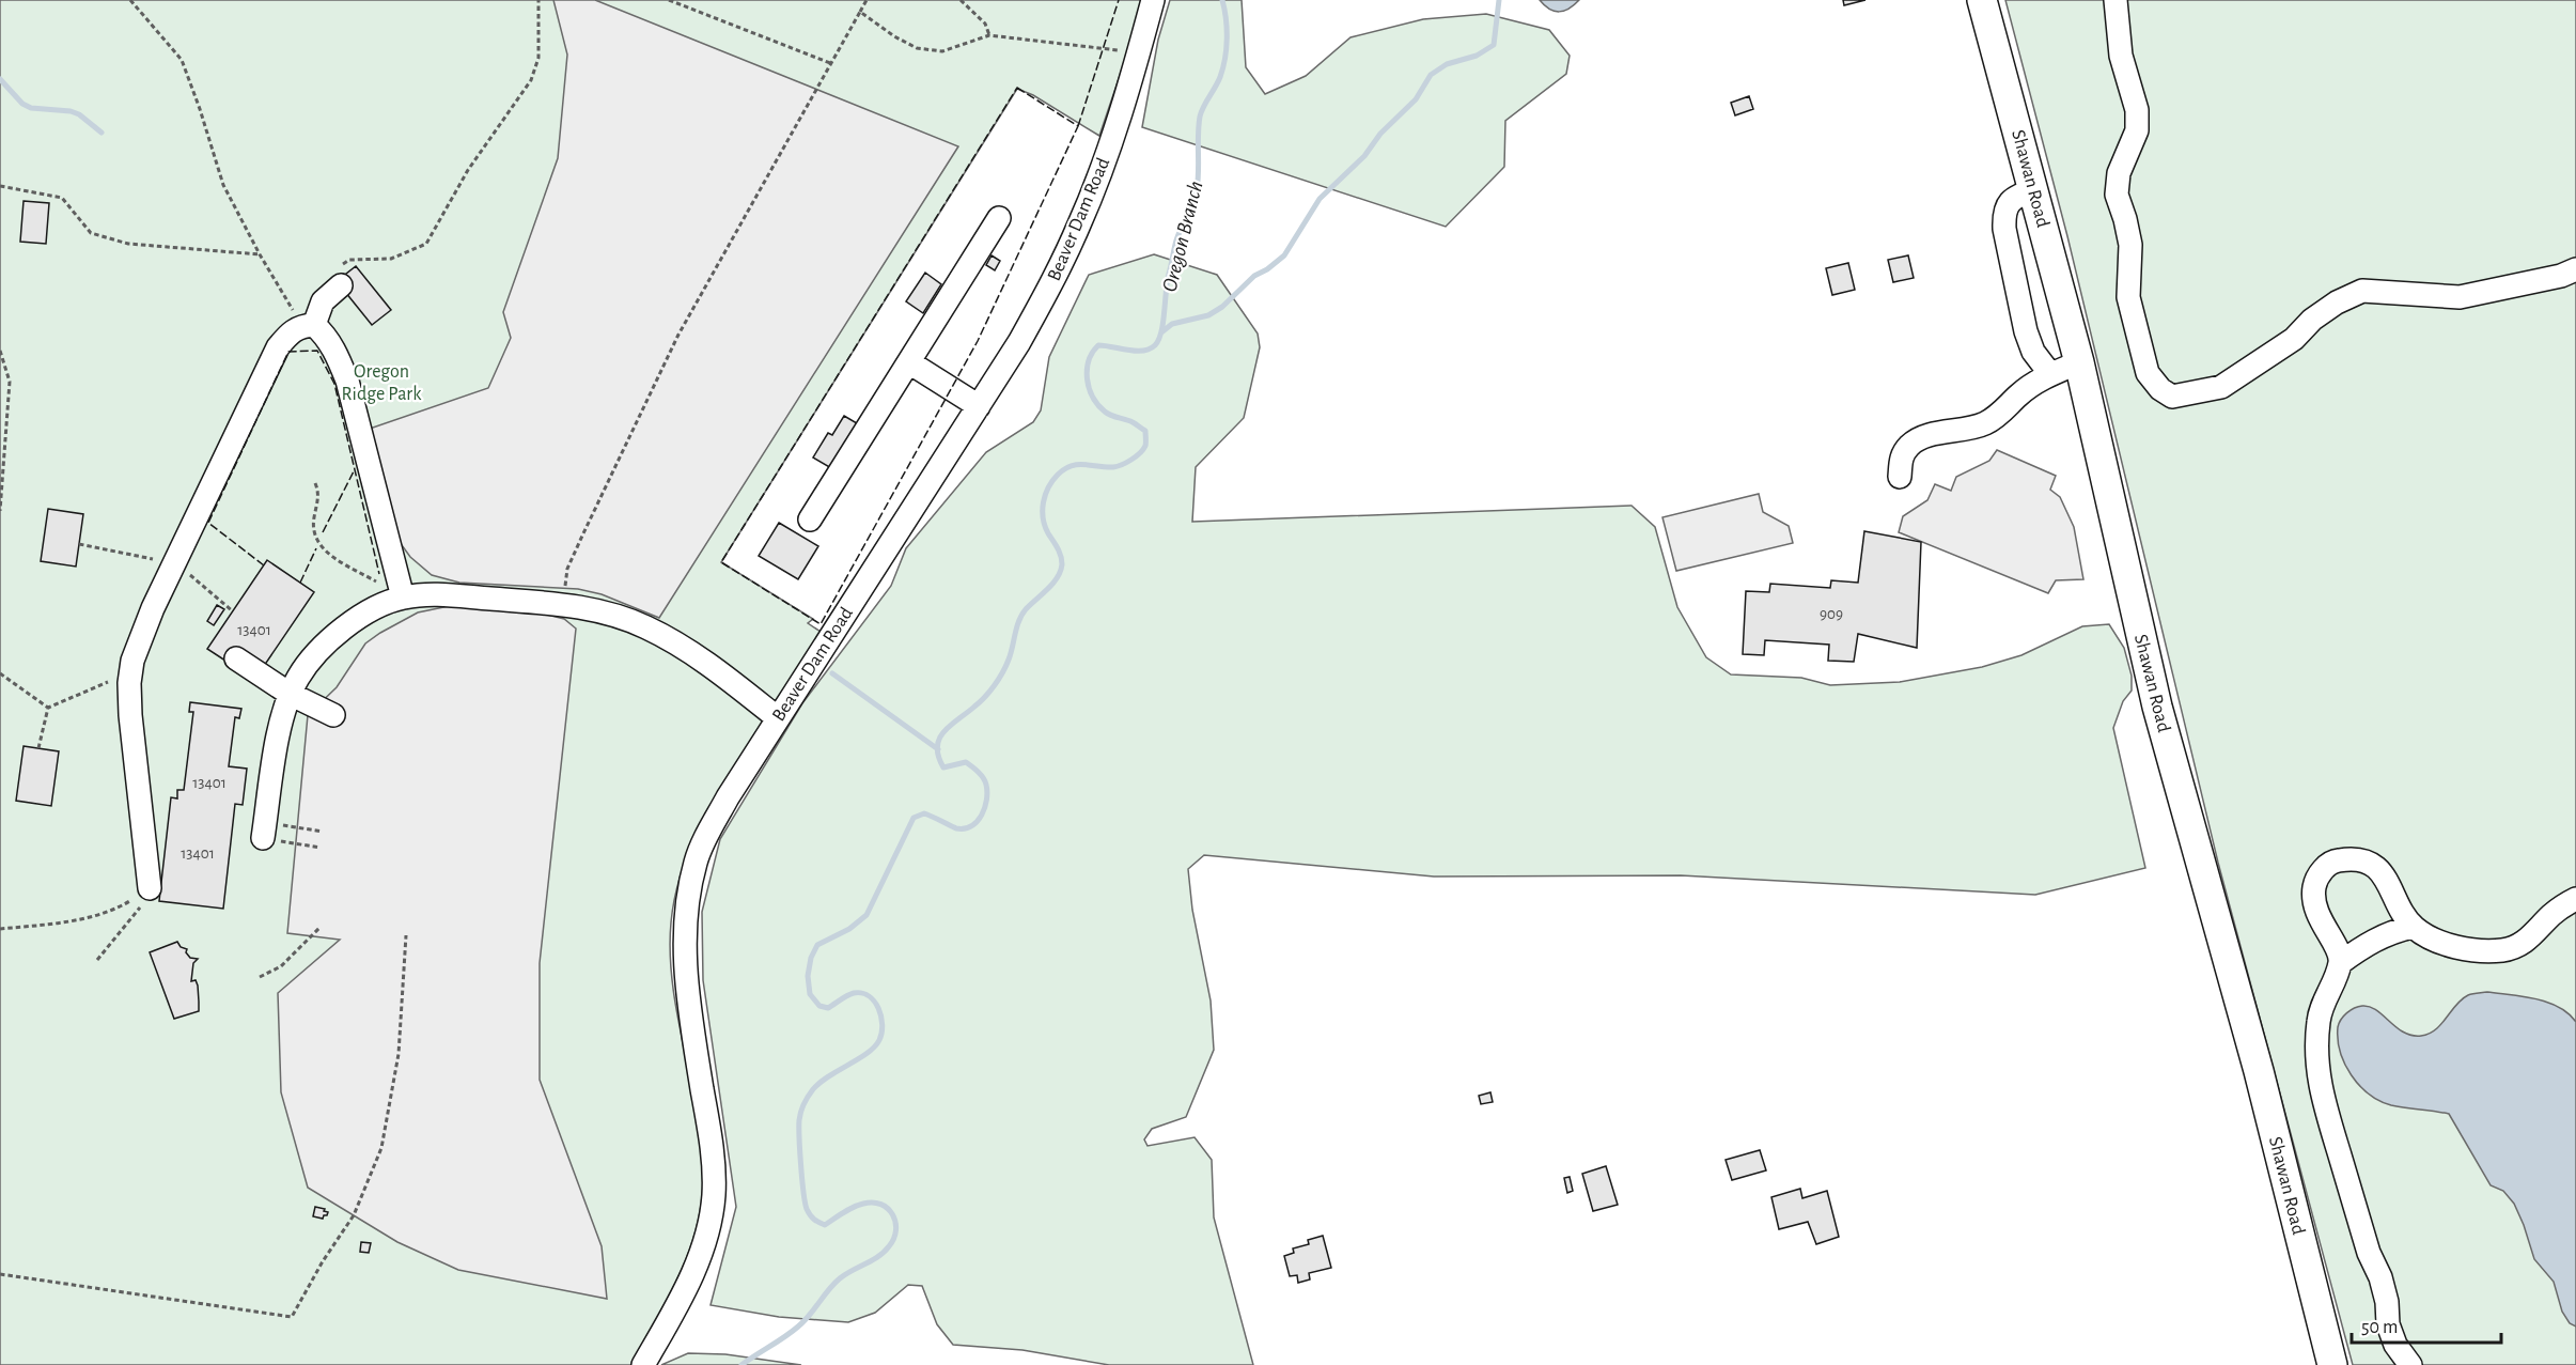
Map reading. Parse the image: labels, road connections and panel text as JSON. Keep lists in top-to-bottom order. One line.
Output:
{"streets":{"main road":["Shawan Road"],"street":["Beaver Dam Road"]},"water":["Oregon Branch"],"parks":["Oregon Ridge Park"],"house_numbers":["909","13401","13401","13401"],"scale_bar":"50 m"}
